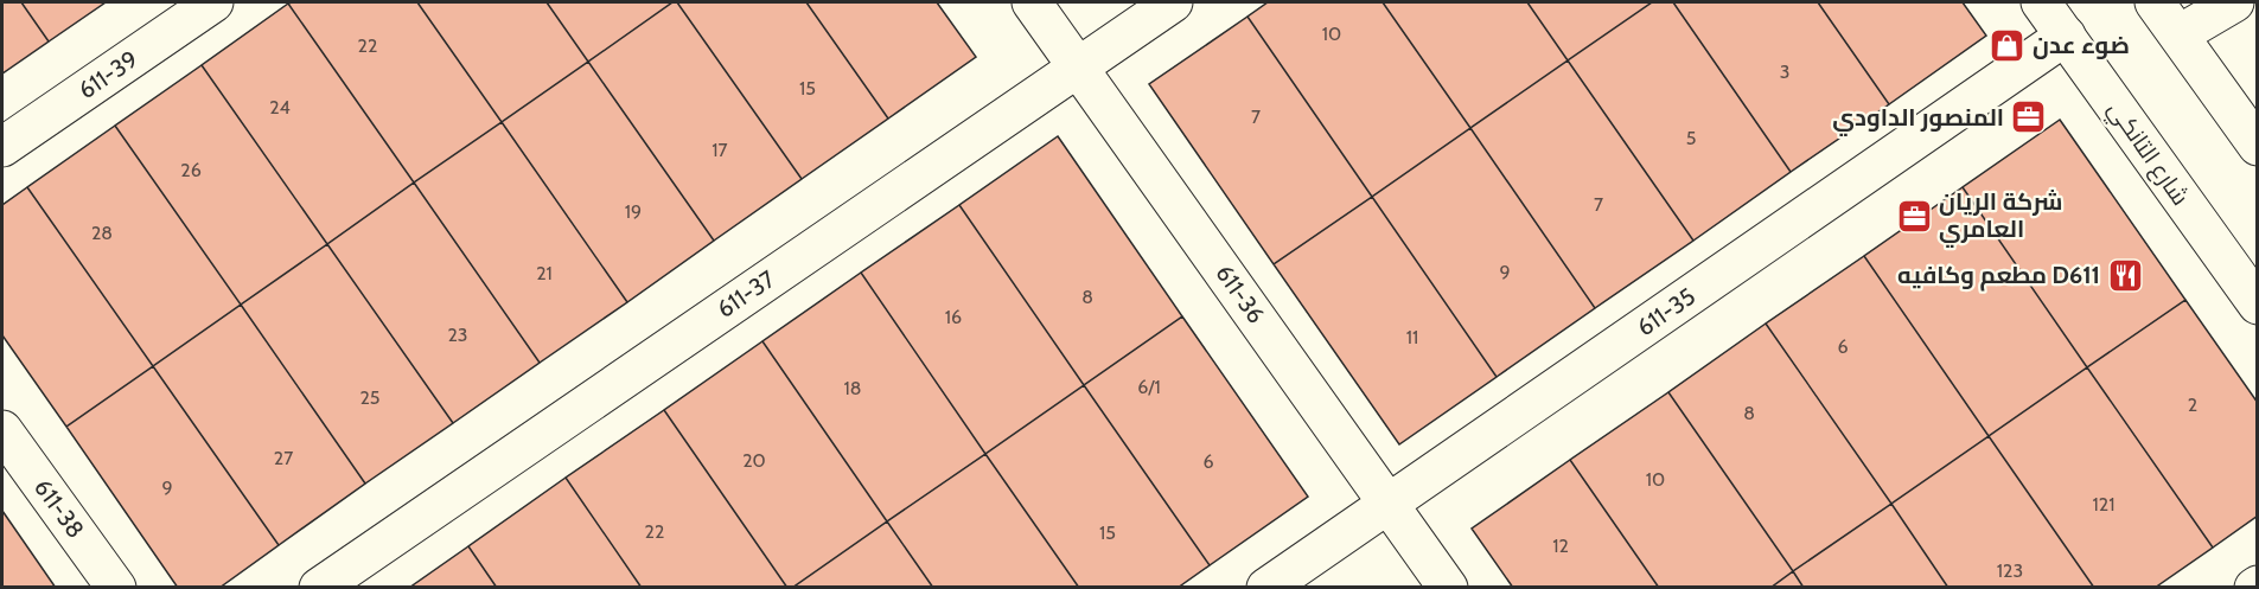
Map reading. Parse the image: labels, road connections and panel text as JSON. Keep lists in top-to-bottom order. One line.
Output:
{"streets":{"street":["611-39","شارع التانكي","611-37","611-36","611-35","611-38"]},"crossings":[["شارع التانكي","611-35"],["611-37","611-36"],["611-36","611-35"]],"places":{"shop":["ضوء عدن"],"office":["المنصور الداودي","شركة الريان العامري"],"restaurant":["مطعم وكافيه D611"]},"house_numbers":["10","22","3","15","24","7","5","17","26","7","19","28","9","21","8","16","23","11","6","6/1","18","25","2","8","27","20","6","10","9","121","22","15","12","123"]}
